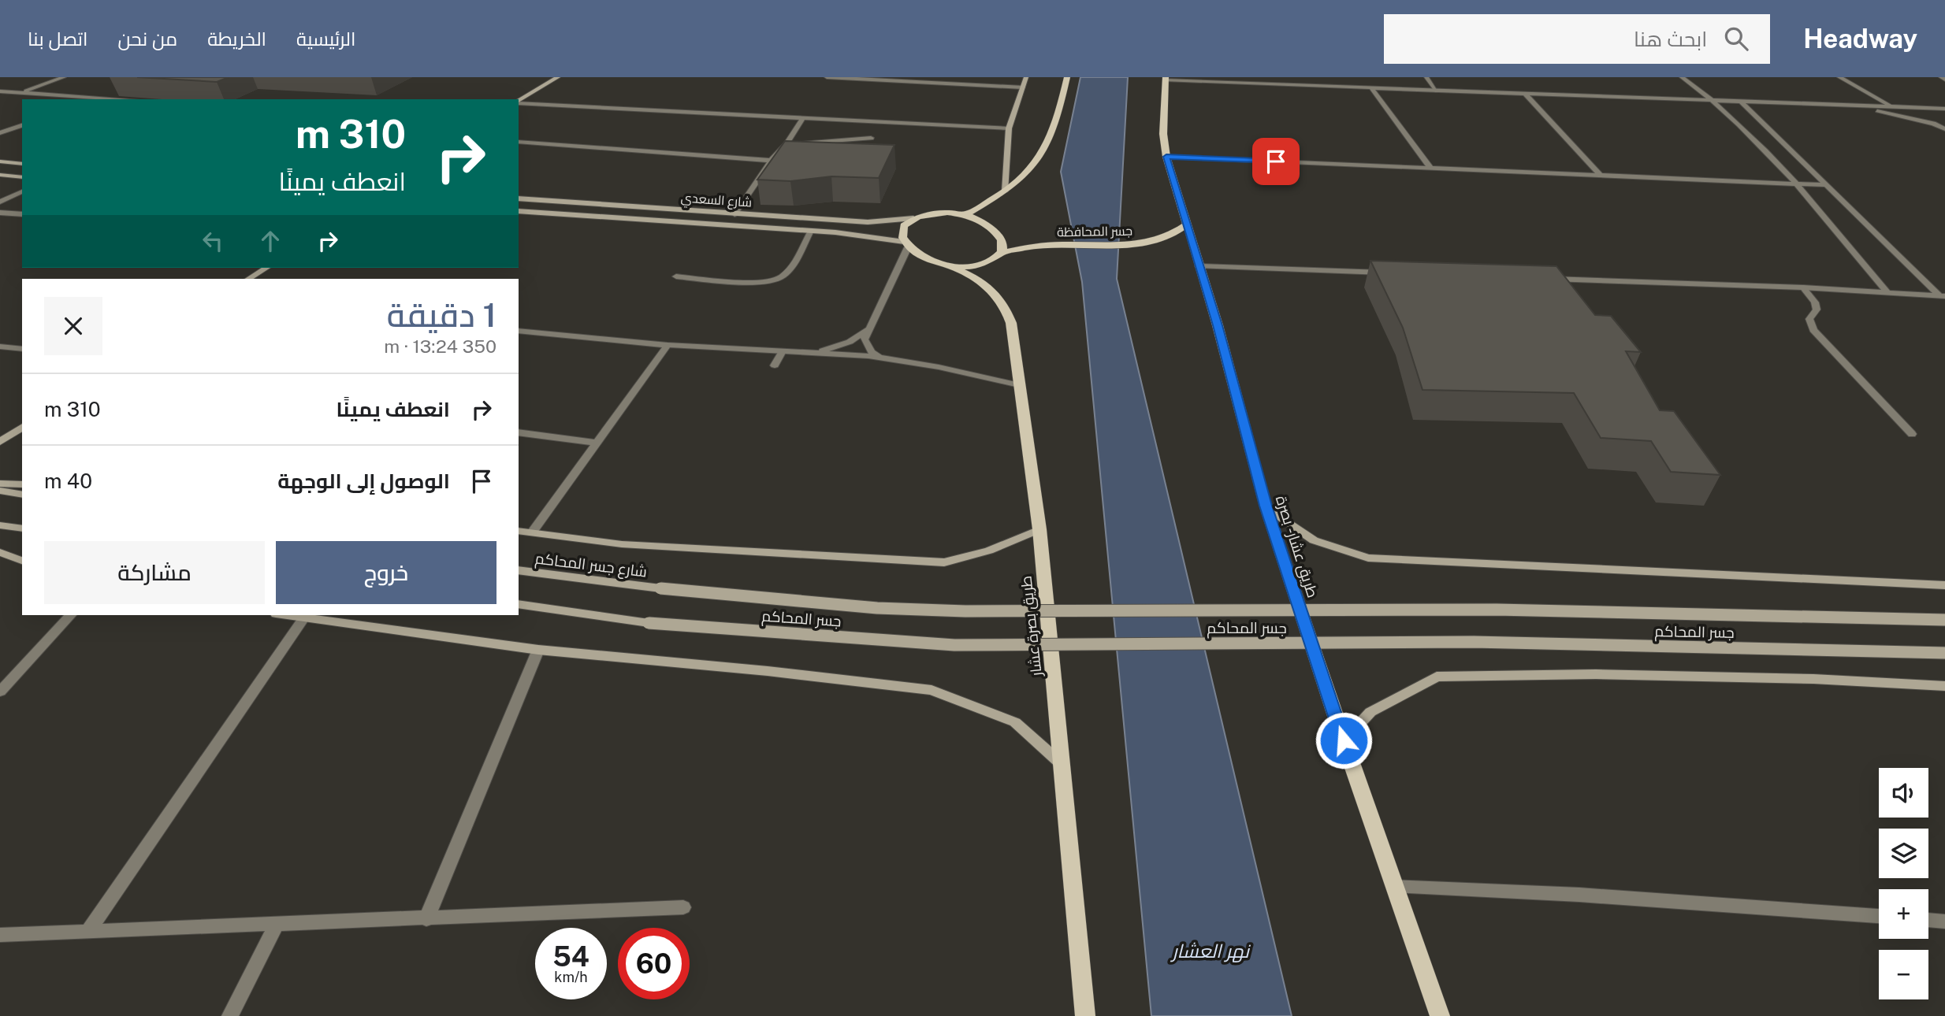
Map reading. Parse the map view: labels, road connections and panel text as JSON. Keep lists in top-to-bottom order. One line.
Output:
{"streets":{"main road":["شارع السعدي","جسر المحافظة","طريق عشار - بصرة","شارع جسر المحاكم","جسر المحاكم","طريق بصرة عشار"]},"crossings":[["شارع السعدي","طريق بصرة عشار"],["جسر المحافظة","طريق عشار - بصرة"],["جسر المحافظة","طريق بصرة عشار"],["شارع جسر المحاكم","جسر المحاكم"]],"water":["نهر العشار"],"page":{"header":"Headway","search":"ابحث هنا","nav":["الرئيسية","الخريطة","من نحن","اتصل بنا"],"turn":["310 m","انعطف يمينًا"],"heading":["1 دقيقة","350 m · 13:24"],"list":[{"name":"انعطف يمينًا","value":"310 m"},{"name":"الوصول إلى الوجهة","value":"40 m"}],"buttons":["خروج","مشاركة"],"map_buttons":["+","−"],"speed":"54 km/h","limit":"60"}}
